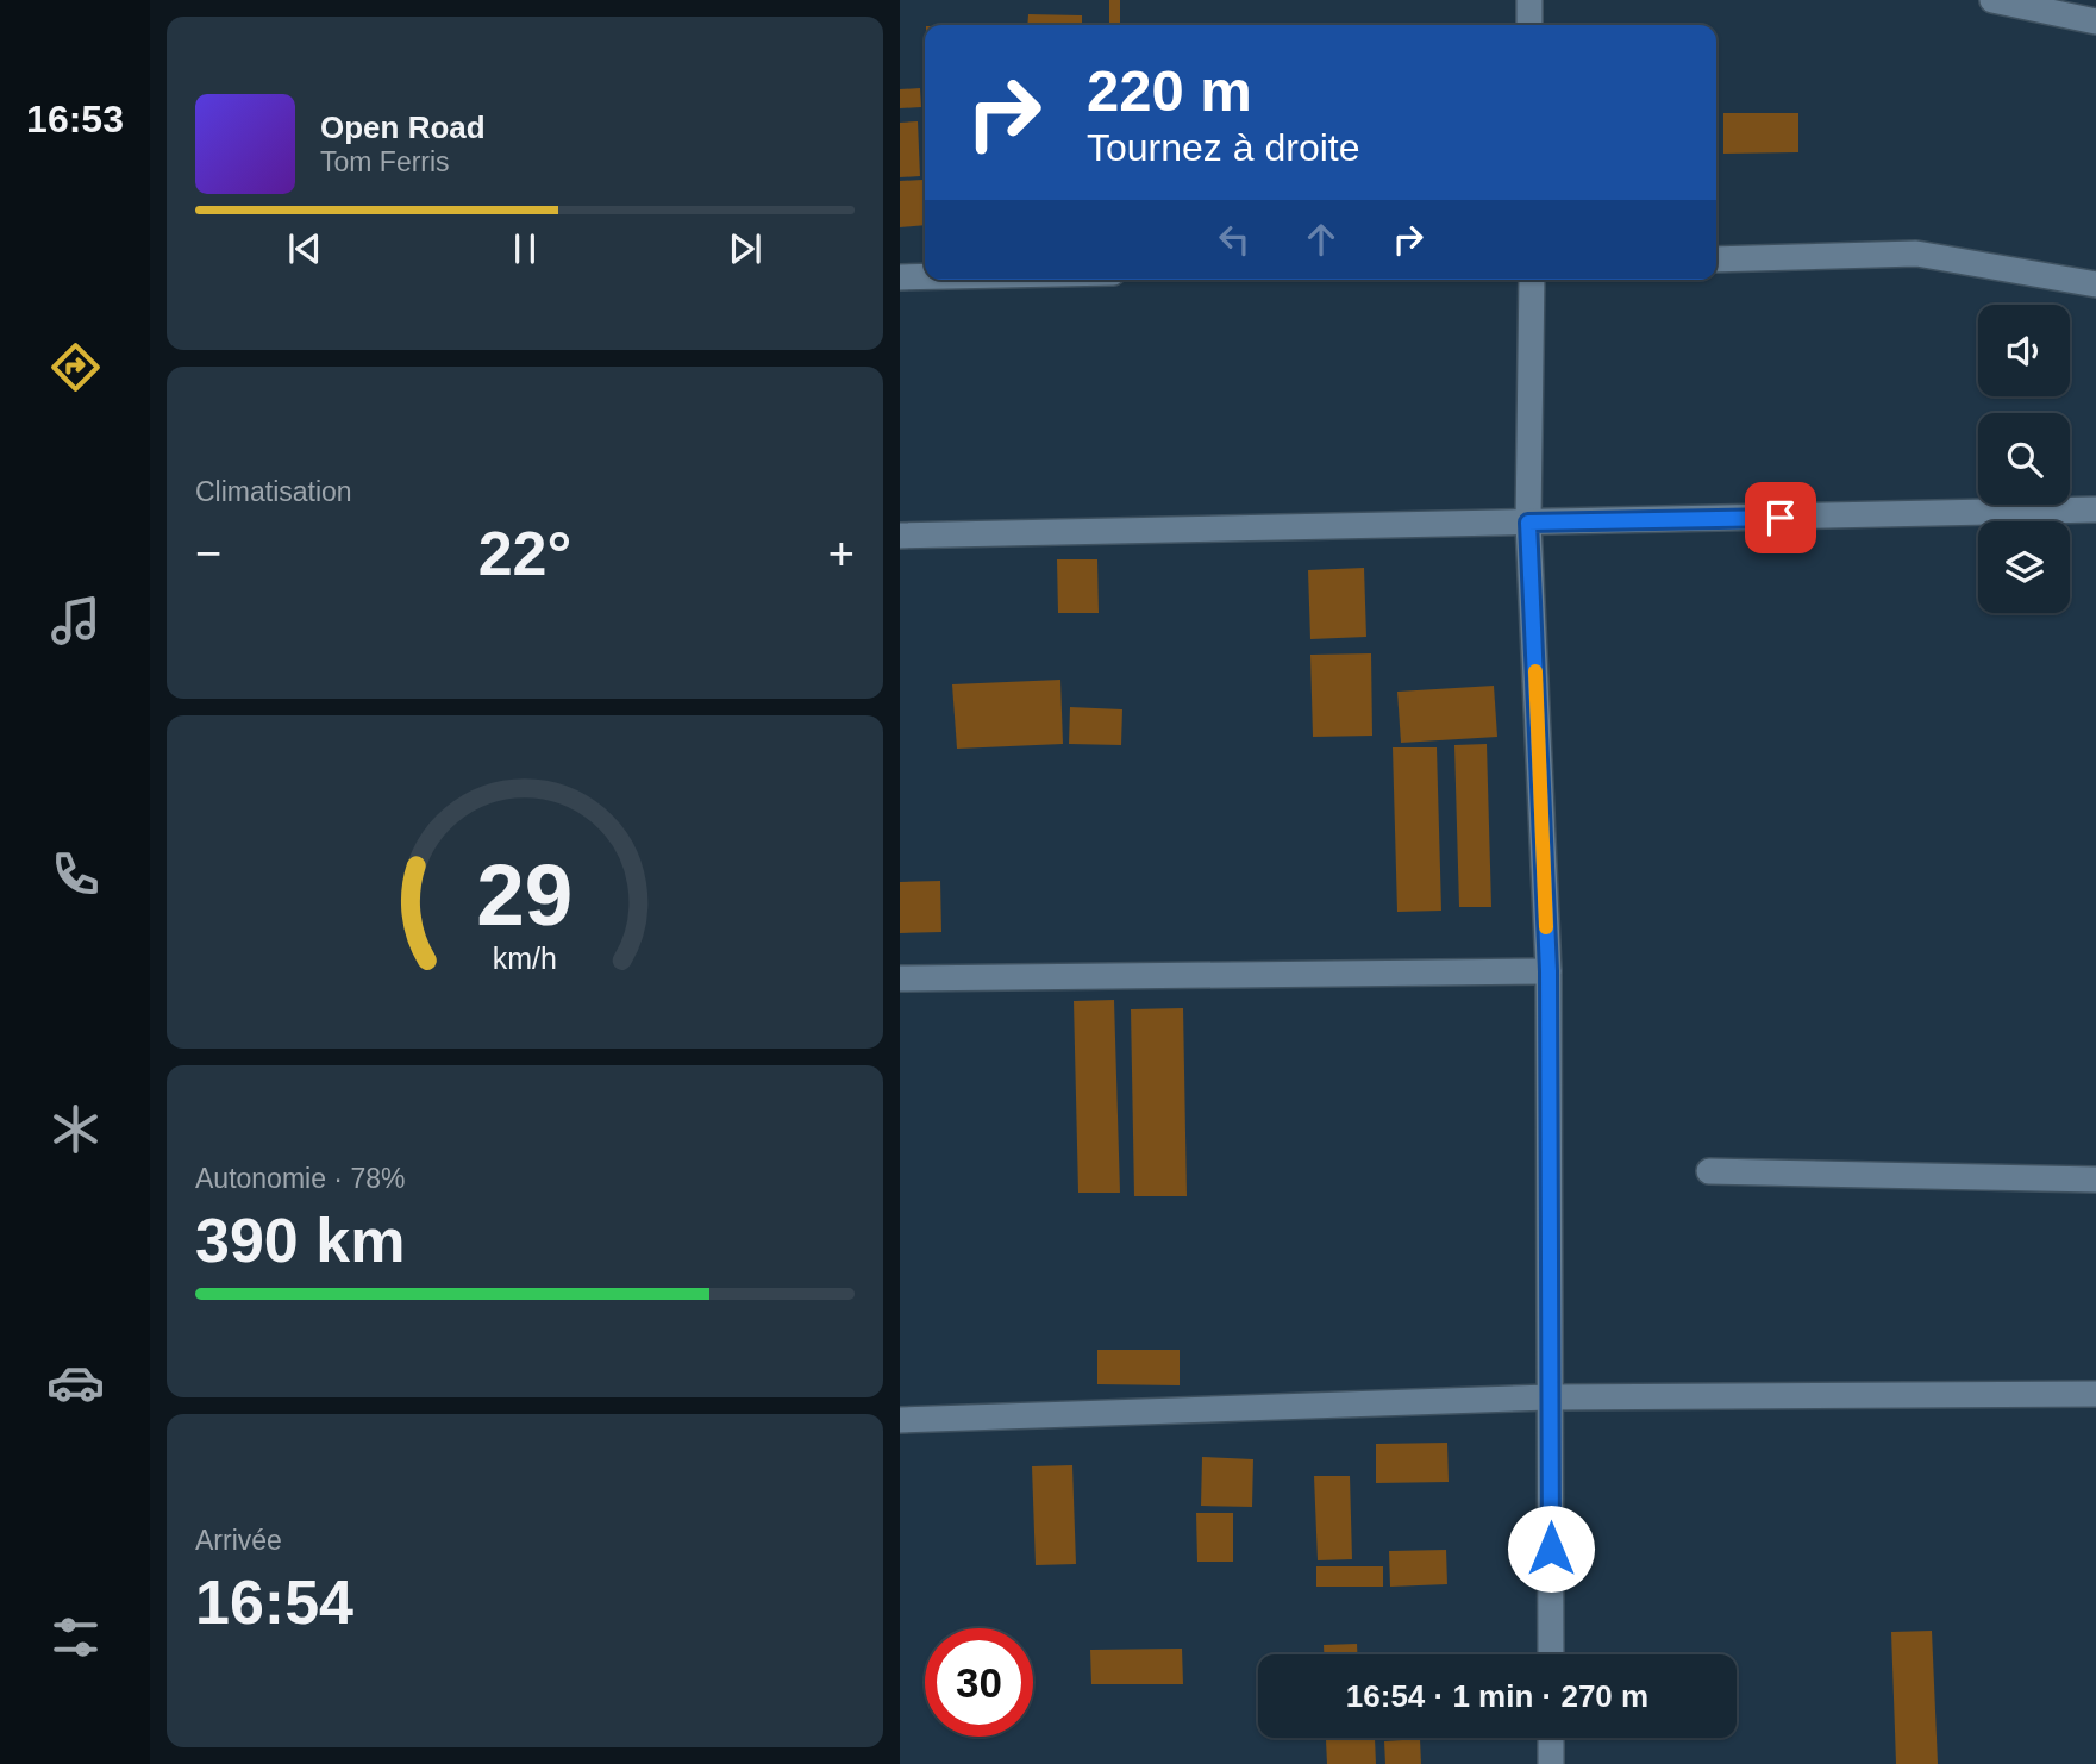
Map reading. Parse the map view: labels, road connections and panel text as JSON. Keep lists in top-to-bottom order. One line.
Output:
{"page":{"tabs":"16:53","turn":["220 m","Tournez à droite"],"song":["Open Road","Tom Ferris"],"tile":["Climatisation",["Autonomie · 78%","390 km"],["Arrivée","16:54"]],"heat":["−","22°","+"],"limit":"30","trip":"16:54 · 1 min · 270 m","gauge":["29","km/h"]}}
